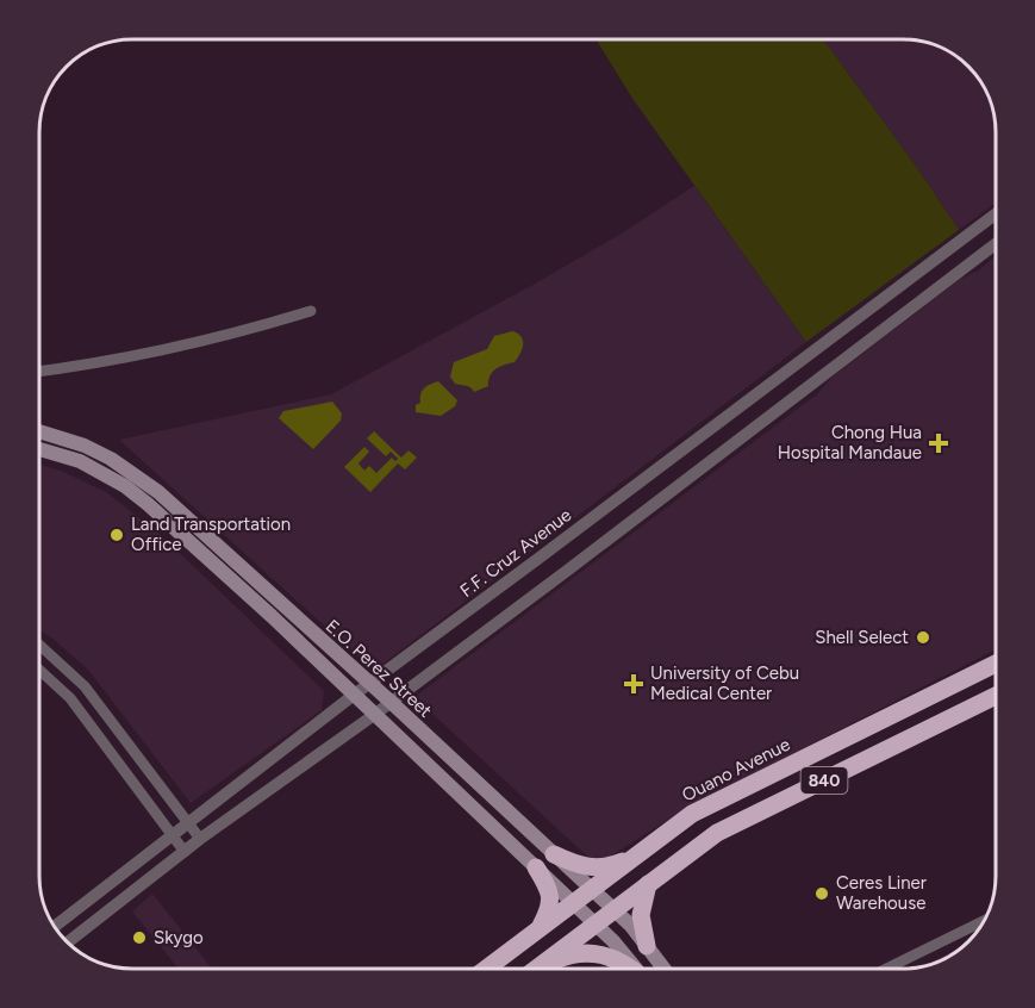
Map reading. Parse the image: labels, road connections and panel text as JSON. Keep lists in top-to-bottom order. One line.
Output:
{"streets":{"highway":["Ouano Avenue","840"],"main road":["E.O. Perez Street"],"street":["F.F. Cruz Avenue"]},"crossings":[["F.F. Cruz Avenue","E.O. Perez Street"],["E.O. Perez Street","Ouano Avenue"],["E.O. Perez Street","840"]],"places":{"health":["Chong Hua Hospital Mandaue","University of Cebu Medical Center"],"other":["Land Transportation Office","Shell Select","Ceres Liner Warehouse","Skygo"]}}
